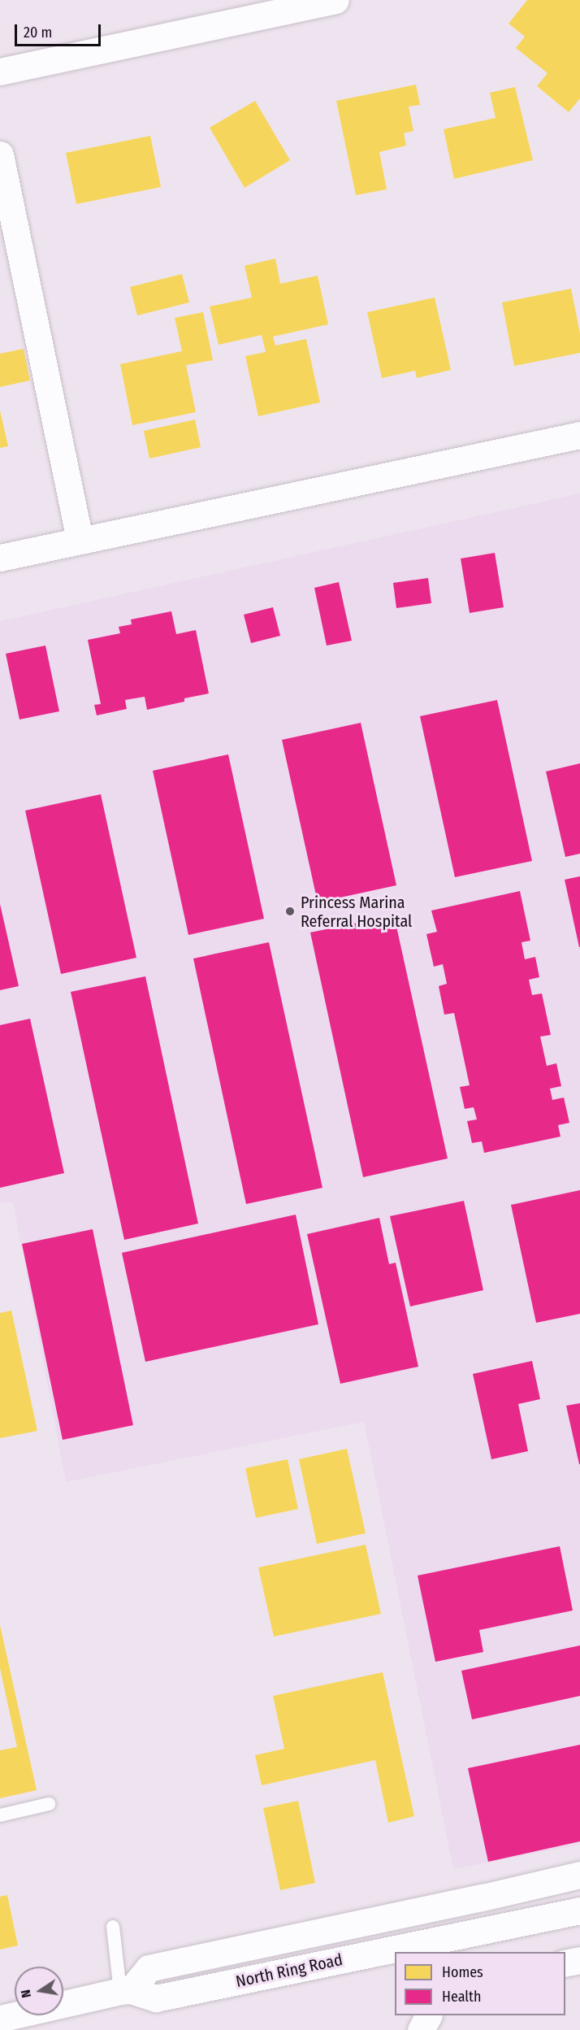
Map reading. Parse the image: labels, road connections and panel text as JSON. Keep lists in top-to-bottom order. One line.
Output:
{"streets":{"street":["North Ring Road"]},"places":["Princess Marina Referral Hospital"],"legend":["Homes","Health"],"scale_bar":"20 m","north":"left"}
